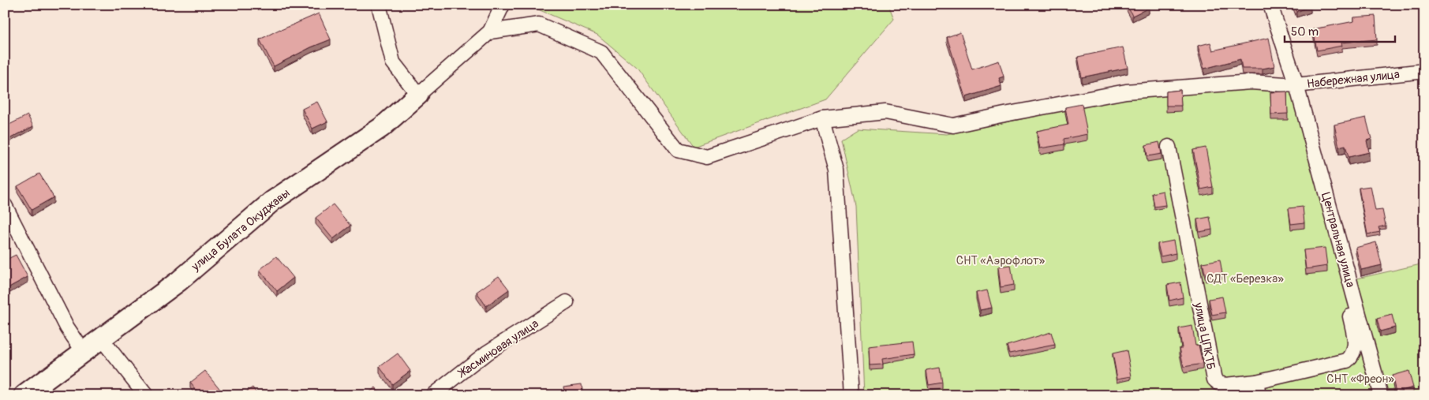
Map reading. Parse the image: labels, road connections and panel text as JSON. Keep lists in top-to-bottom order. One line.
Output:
{"streets":{"street":["Набережная улица","улица Булата Окуджавы","Центральная улица","улица ЦПКТБ","Жасминовая улица"]},"crossings":[["Набережная улица","Центральная улица"],["Центральная улица","улица ЦПКТБ"]],"parks":["СНТ «Аэрофлот»","СДТ «Березка»","СНТ «Фреон»"],"scale_bar":"50 m"}
